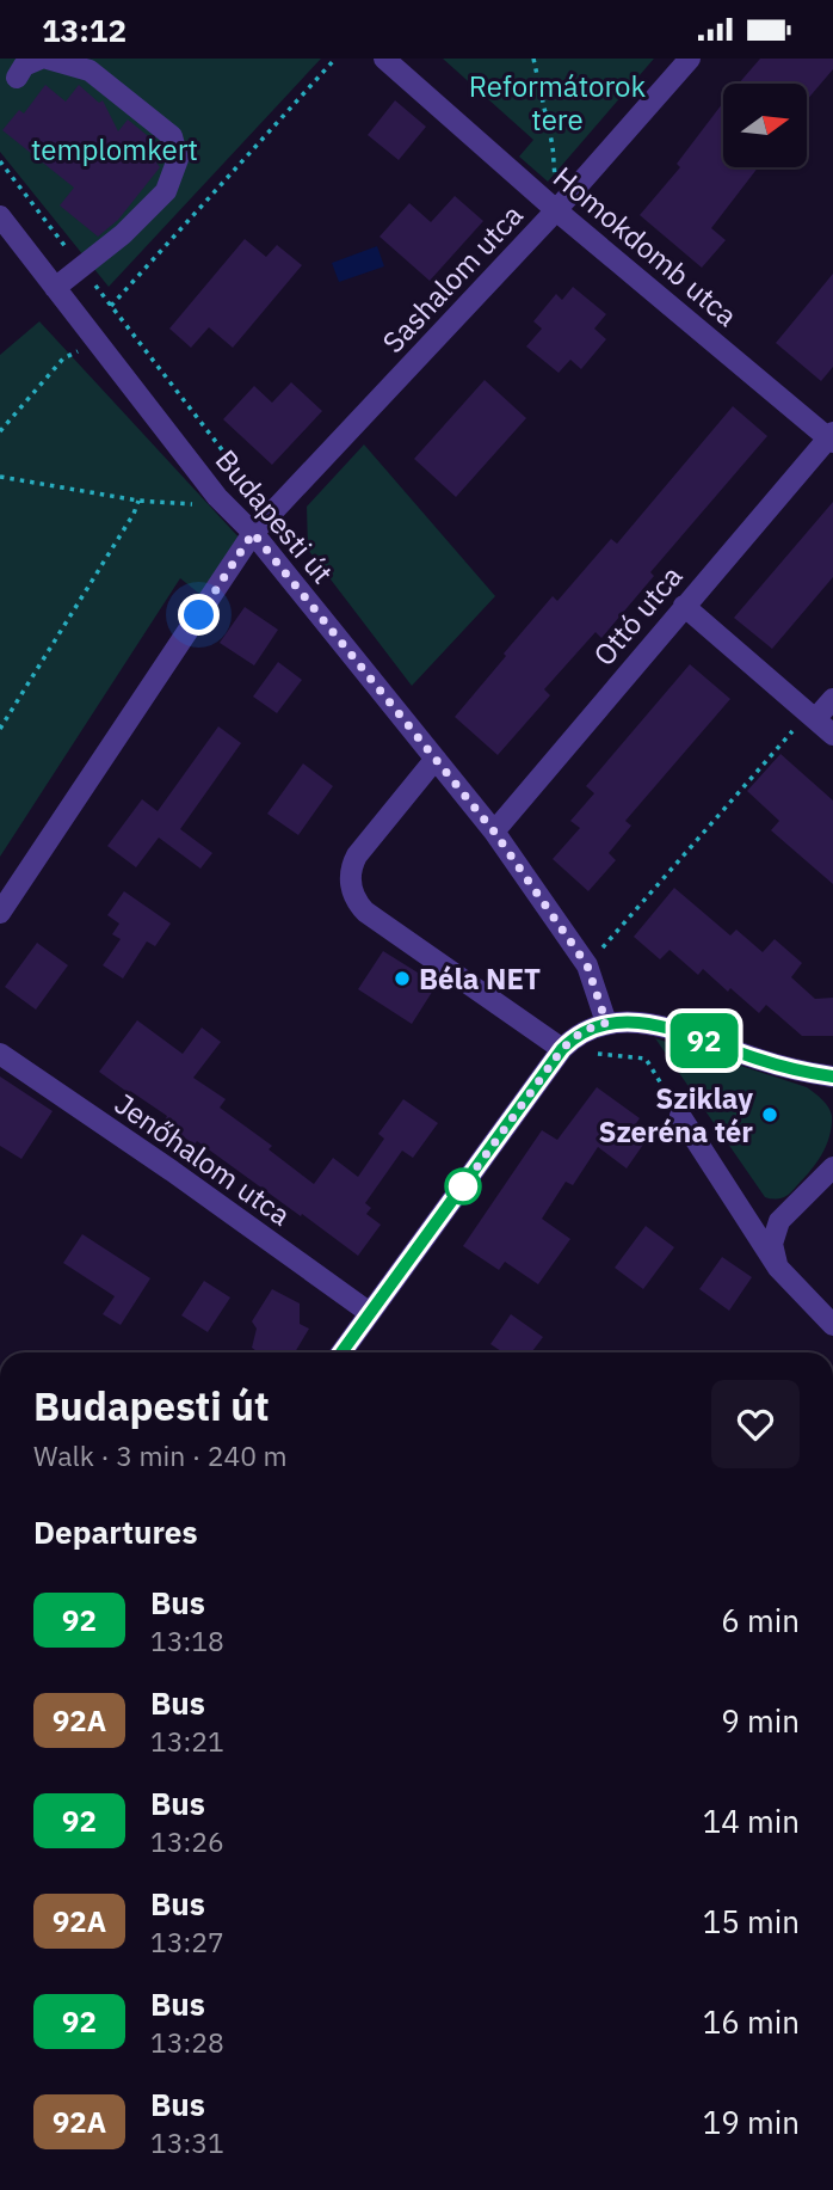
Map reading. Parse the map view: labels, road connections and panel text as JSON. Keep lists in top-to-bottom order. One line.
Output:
{"streets":{"street":["Homokdomb utca","Sashalom utca","Budapesti út","Ottó utca","Jenőhalom utca"]},"crossings":[["Homokdomb utca","Sashalom utca"],["Homokdomb utca","Ottó utca"],["Sashalom utca","Budapesti út"],["Budapesti út","Ottó utca"]],"parks":["Reformátorok tere","templomkert"],"places":["Béla NET","Sziklay Szeréna tér"],"lines":["bus line 92"],"north":"right","page":{"status":"13:12","on_map":"92","heading":[["Budapesti út","Walk · 3 min · 240 m"],"Departures"],"list":[{"mark":"92","name":"Bus","note":"13:18","value":"6 min"},{"mark":"92A","name":"Bus","note":"13:21","value":"9 min"},{"mark":"92","name":"Bus","note":"13:26","value":"14 min"},{"mark":"92A","name":"Bus","note":"13:27","value":"15 min"},{"mark":"92","name":"Bus","note":"13:28","value":"16 min"},{"mark":"92A","name":"Bus","note":"13:31","value":"19 min"}]}}
